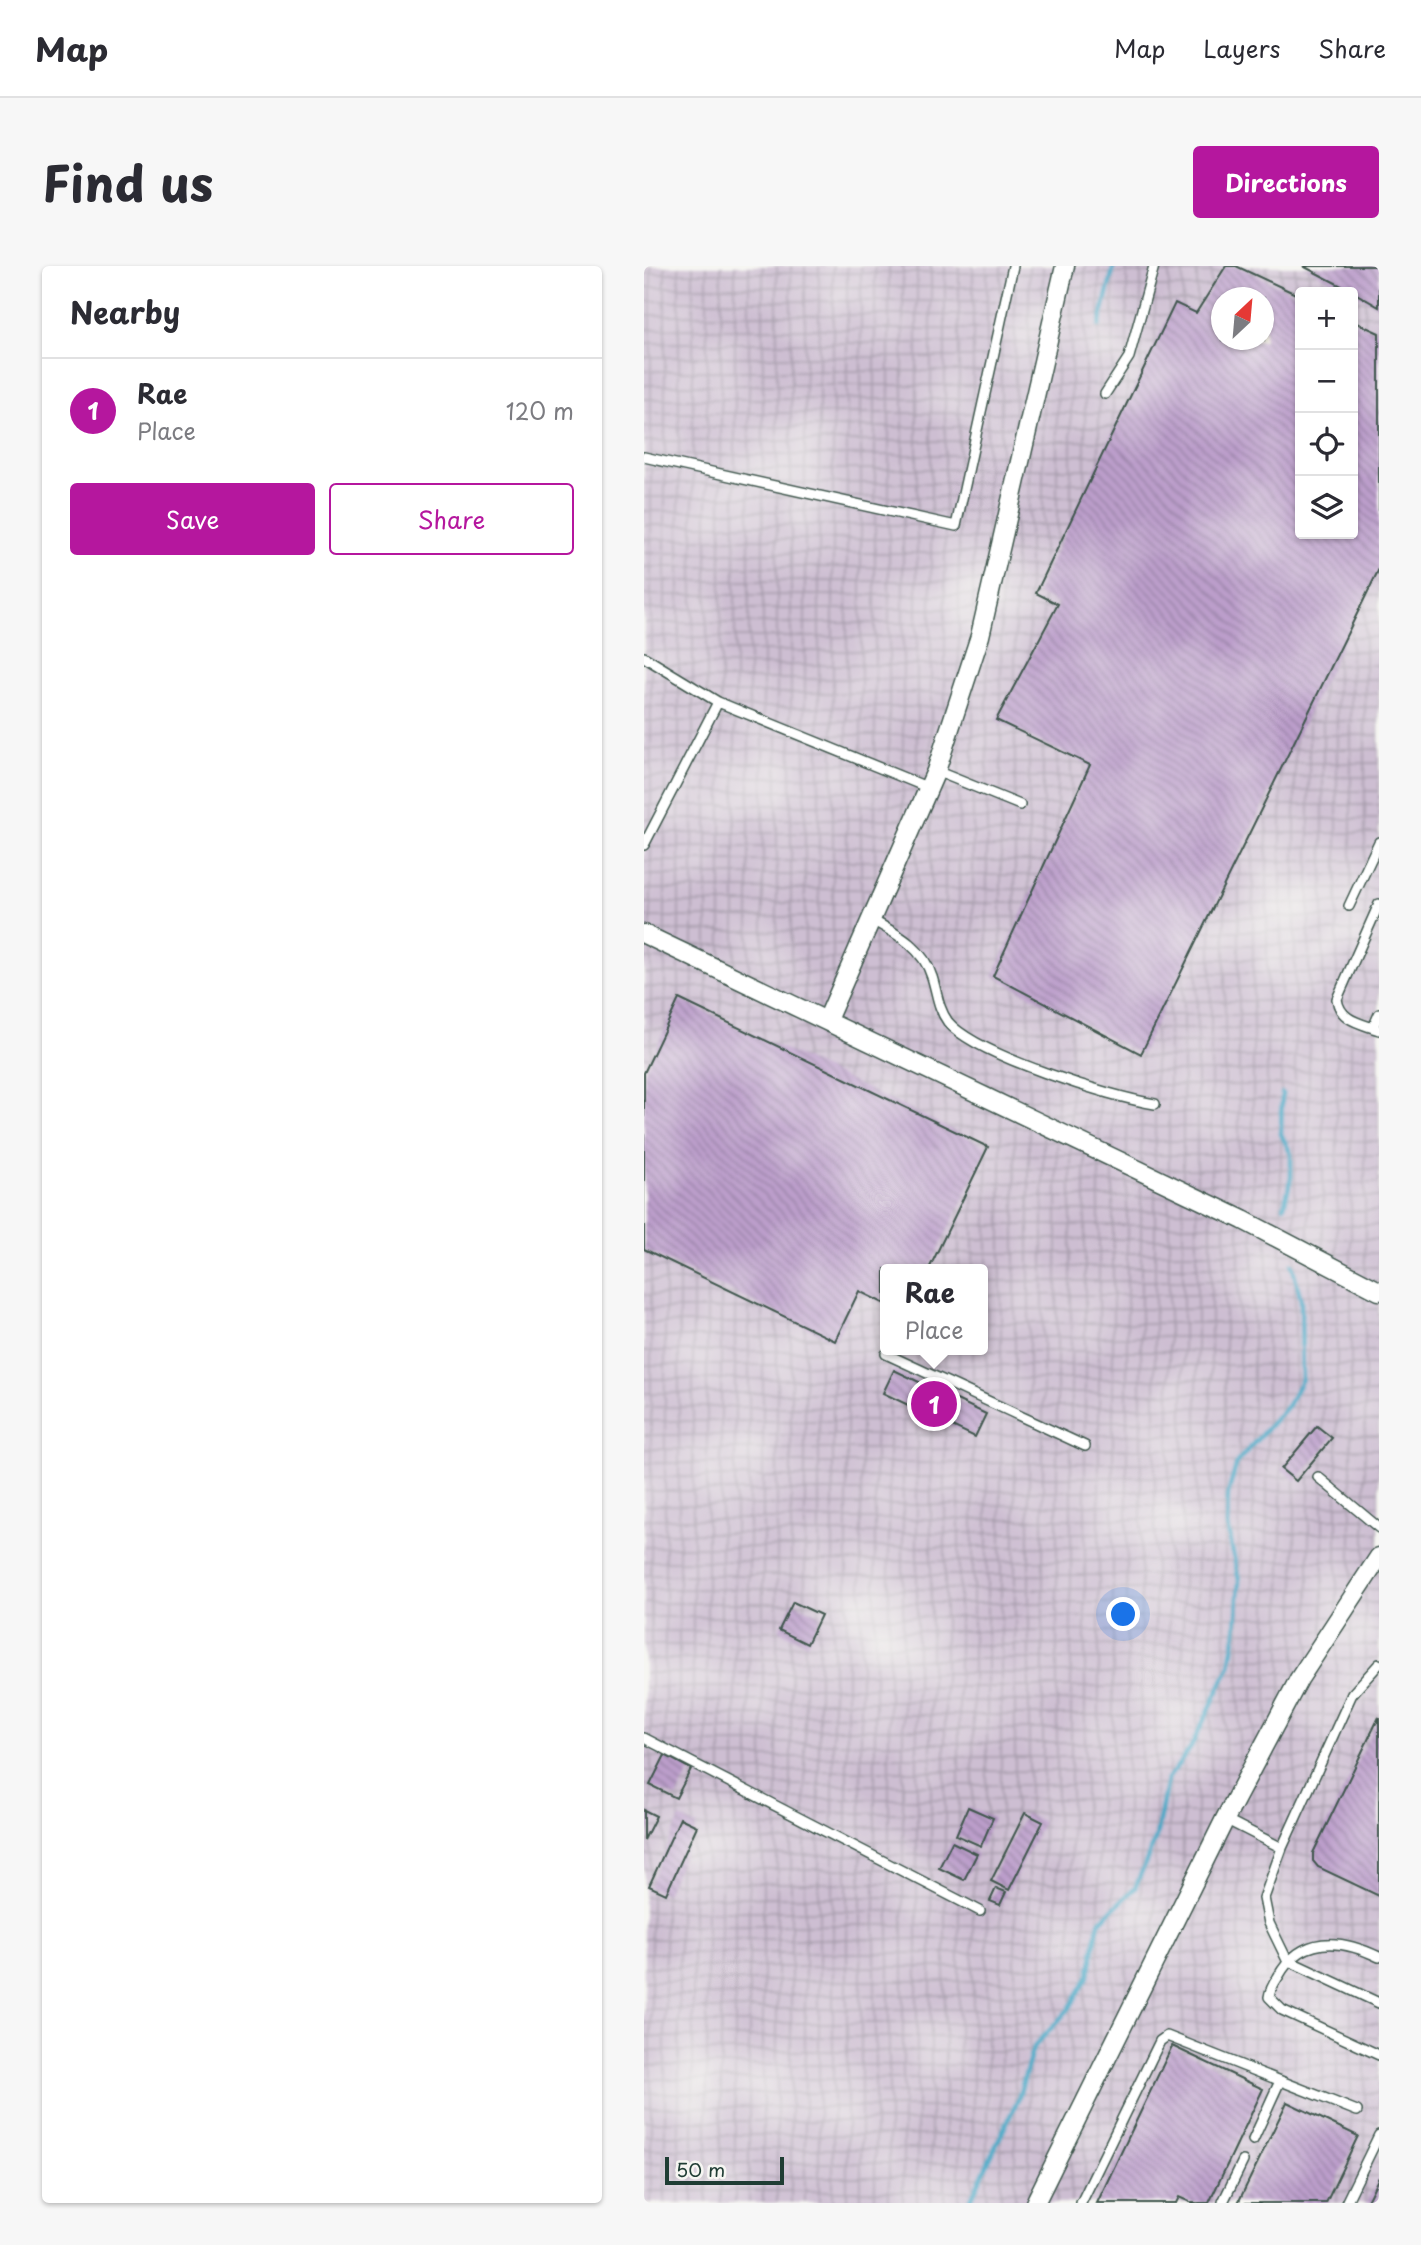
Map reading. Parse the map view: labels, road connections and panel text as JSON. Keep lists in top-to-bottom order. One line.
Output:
{"scale_bar":"50 m","north":"top right","page":{"header":"Map","nav":["Map","Layers","Share"],"title":"Find us","buttons":["Directions",["Save","Share"]],"heading":"Nearby","map_buttons":["+","−"],"list":[{"mark":"1","name":"Rae","note":"Place","value":"120 m"}],"popup":["Rae","Place"],"pins":"1","scale":"50 m"}}
